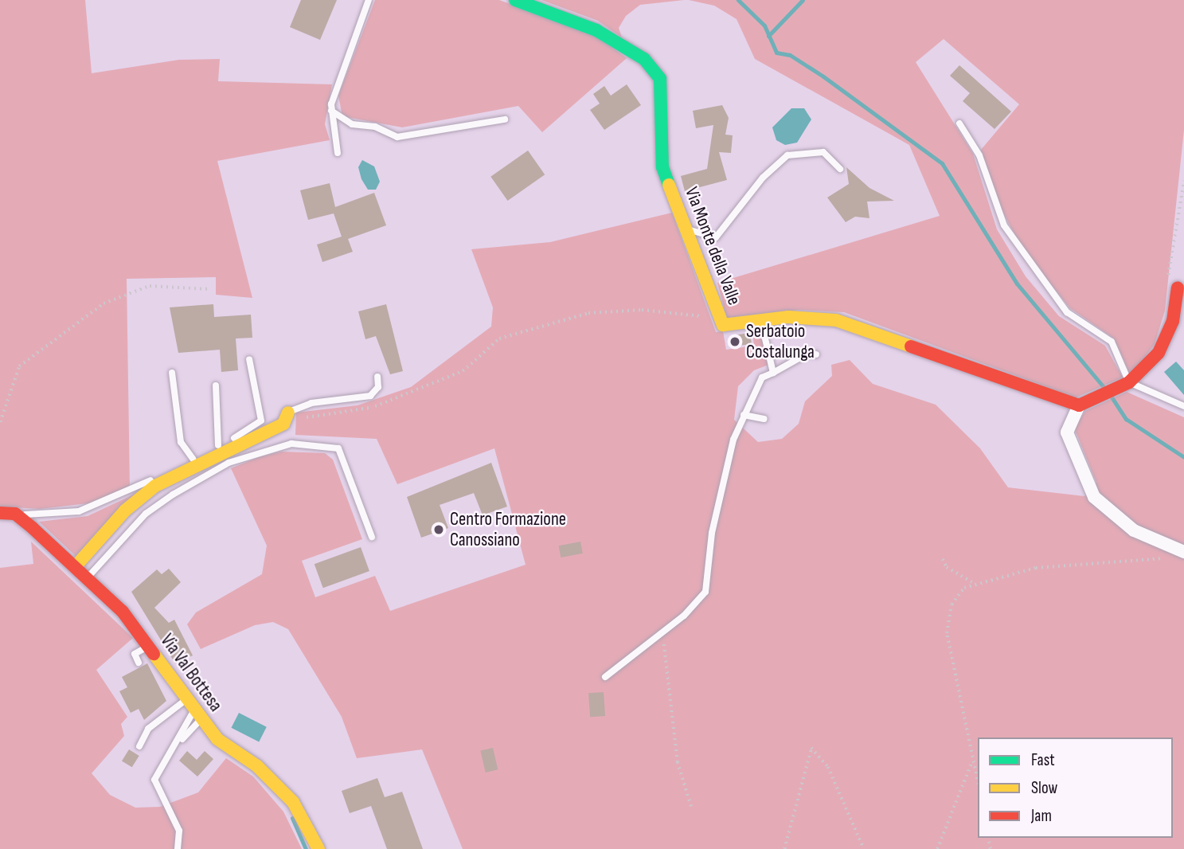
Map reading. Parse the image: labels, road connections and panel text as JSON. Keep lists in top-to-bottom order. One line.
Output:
{"streets":{"street":["Via Monte della Valle","Via Val Bottesa"]},"places":["Serbatoio Costalunga","Centro Formazione Canossiano"],"legend":["Fast","Slow","Jam"]}
